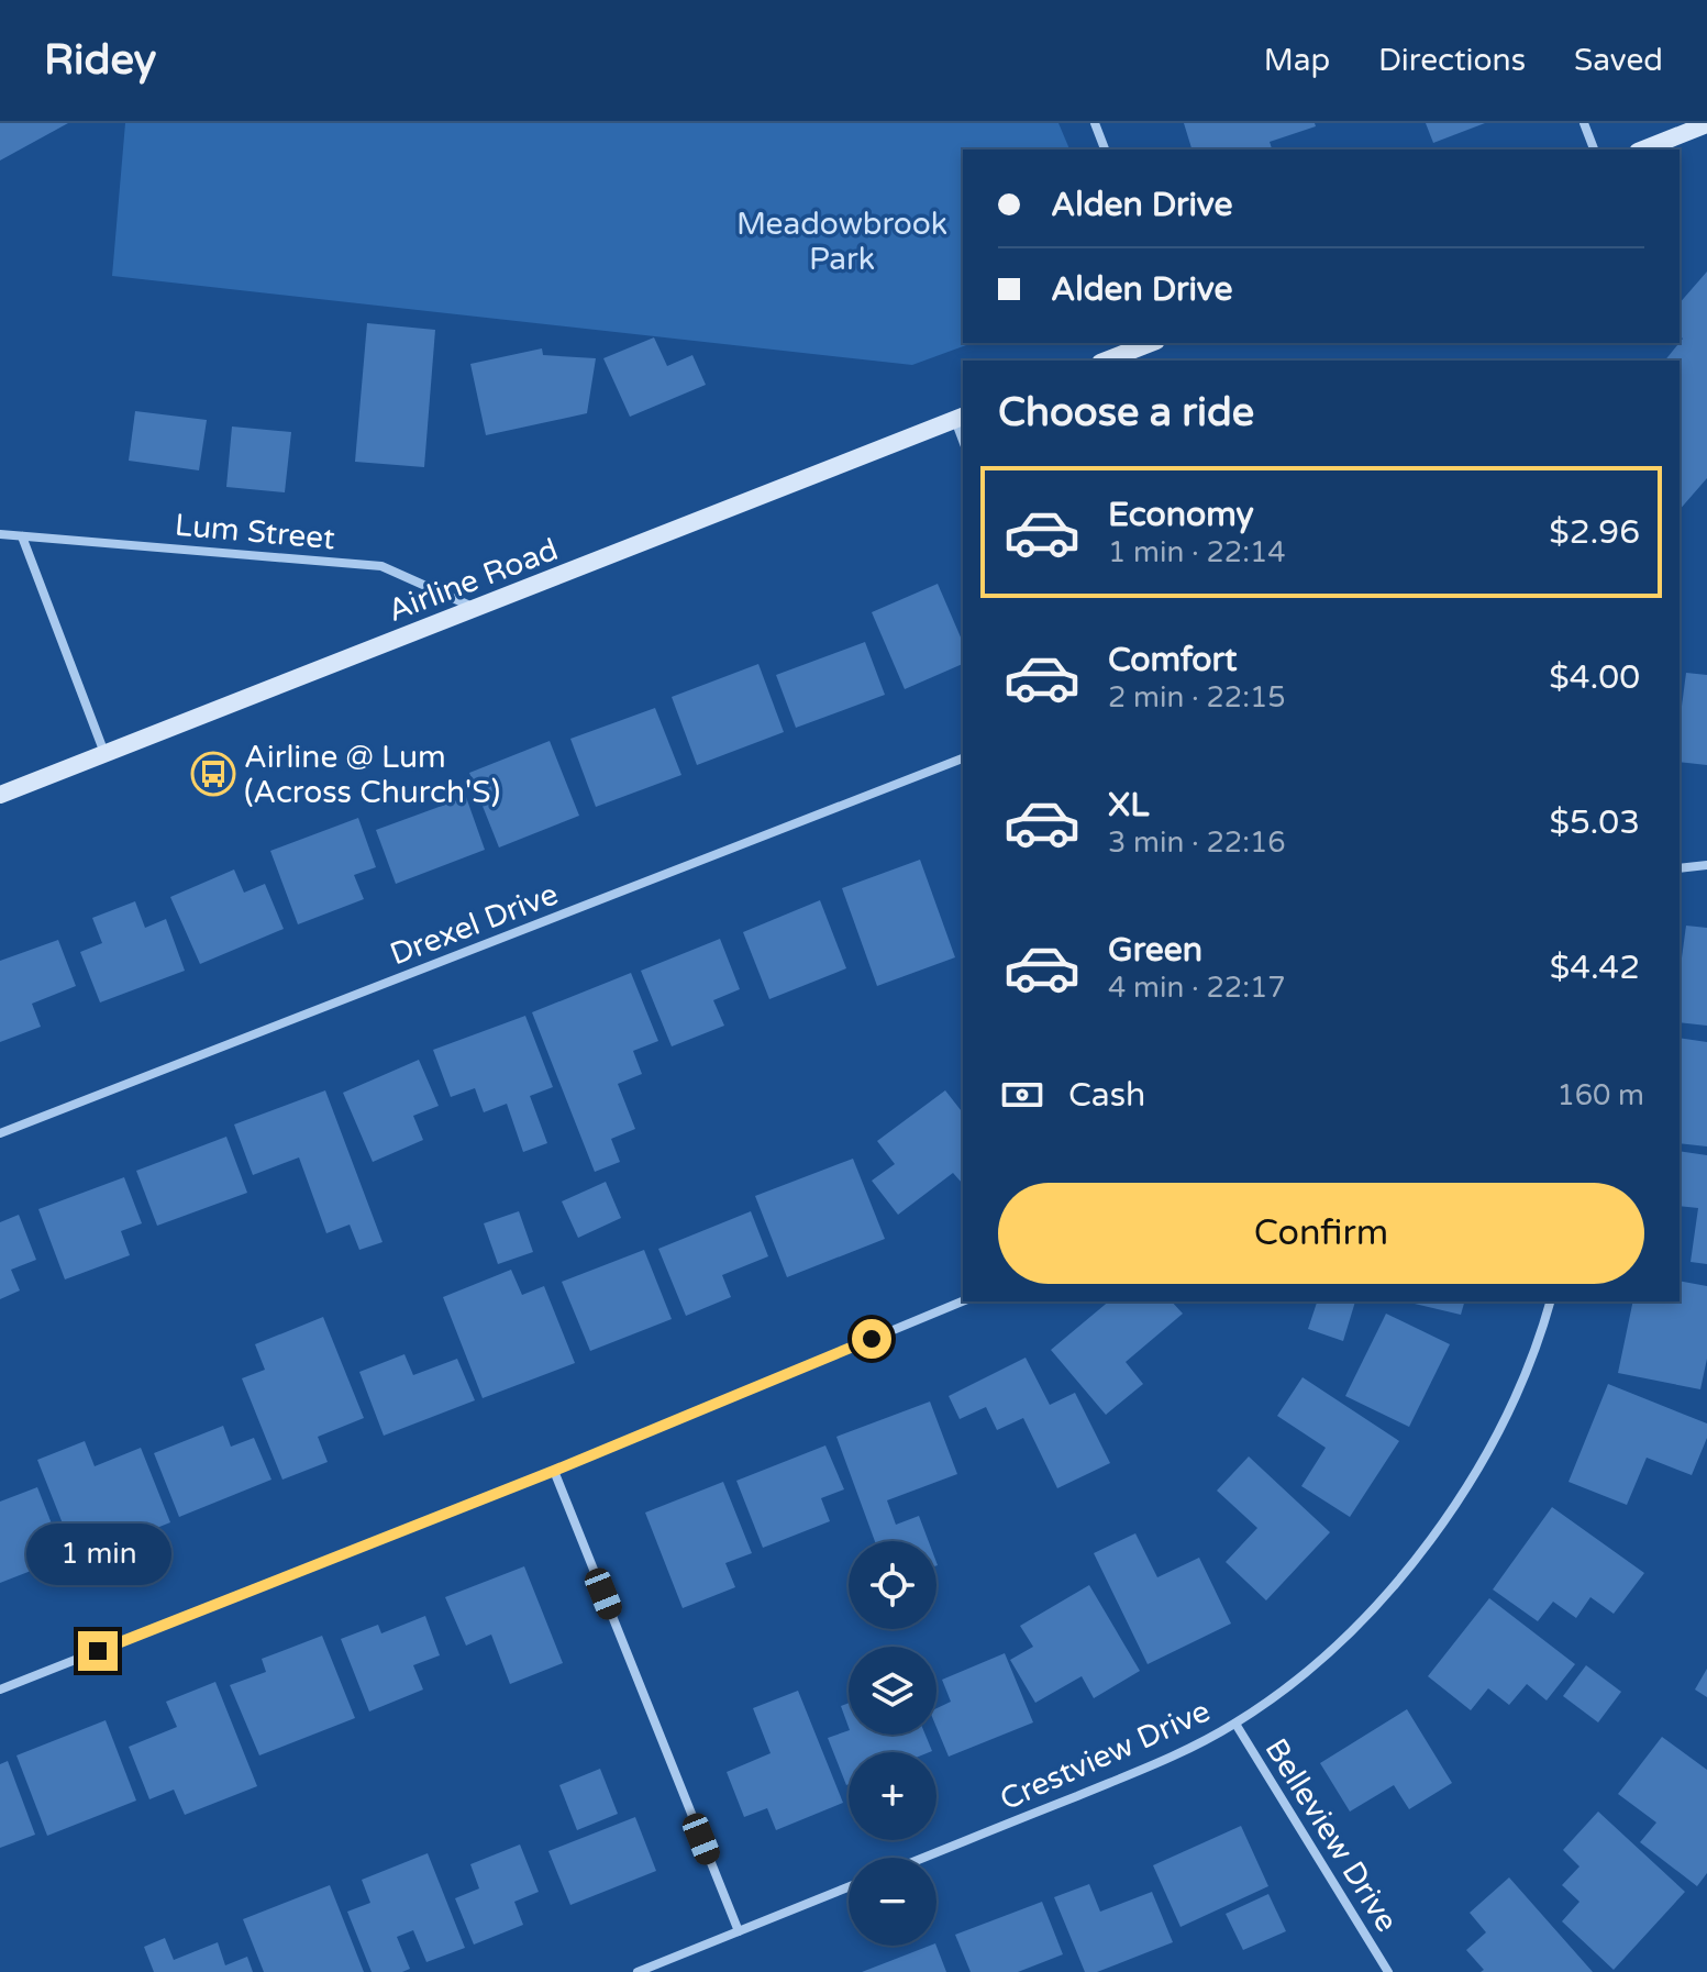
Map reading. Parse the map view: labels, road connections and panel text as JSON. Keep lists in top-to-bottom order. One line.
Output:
{"streets":{"main road":["Airline Road"],"street":["Lum Street","Drexel Drive","Crestview Drive","Belleview Drive"]},"crossings":[["Lum Street","Airline Road"],["Crestview Drive","Belleview Drive"]],"parks":["Meadowbrook Park"],"places":{"bus stop":["Airline @ Lum (Across Church'S)"]},"page":{"header":"Ridey","nav":["Map","Directions","Saved"],"banner":["Alden Drive","Alden Drive"],"heading":"Choose a ride","list":[{"name":"Economy","note":"1 min · 22:14","value":"$2.96"},{"name":"Comfort","note":"2 min · 22:15","value":"$4.00"},{"name":"XL","note":"3 min · 22:16","value":"$5.03"},{"name":"Green","note":"4 min · 22:17","value":"$4.42"}],"pay":["Cash","160 m"],"buttons":"Confirm","bubble":"1 min","map_buttons":["+","−"]}}
